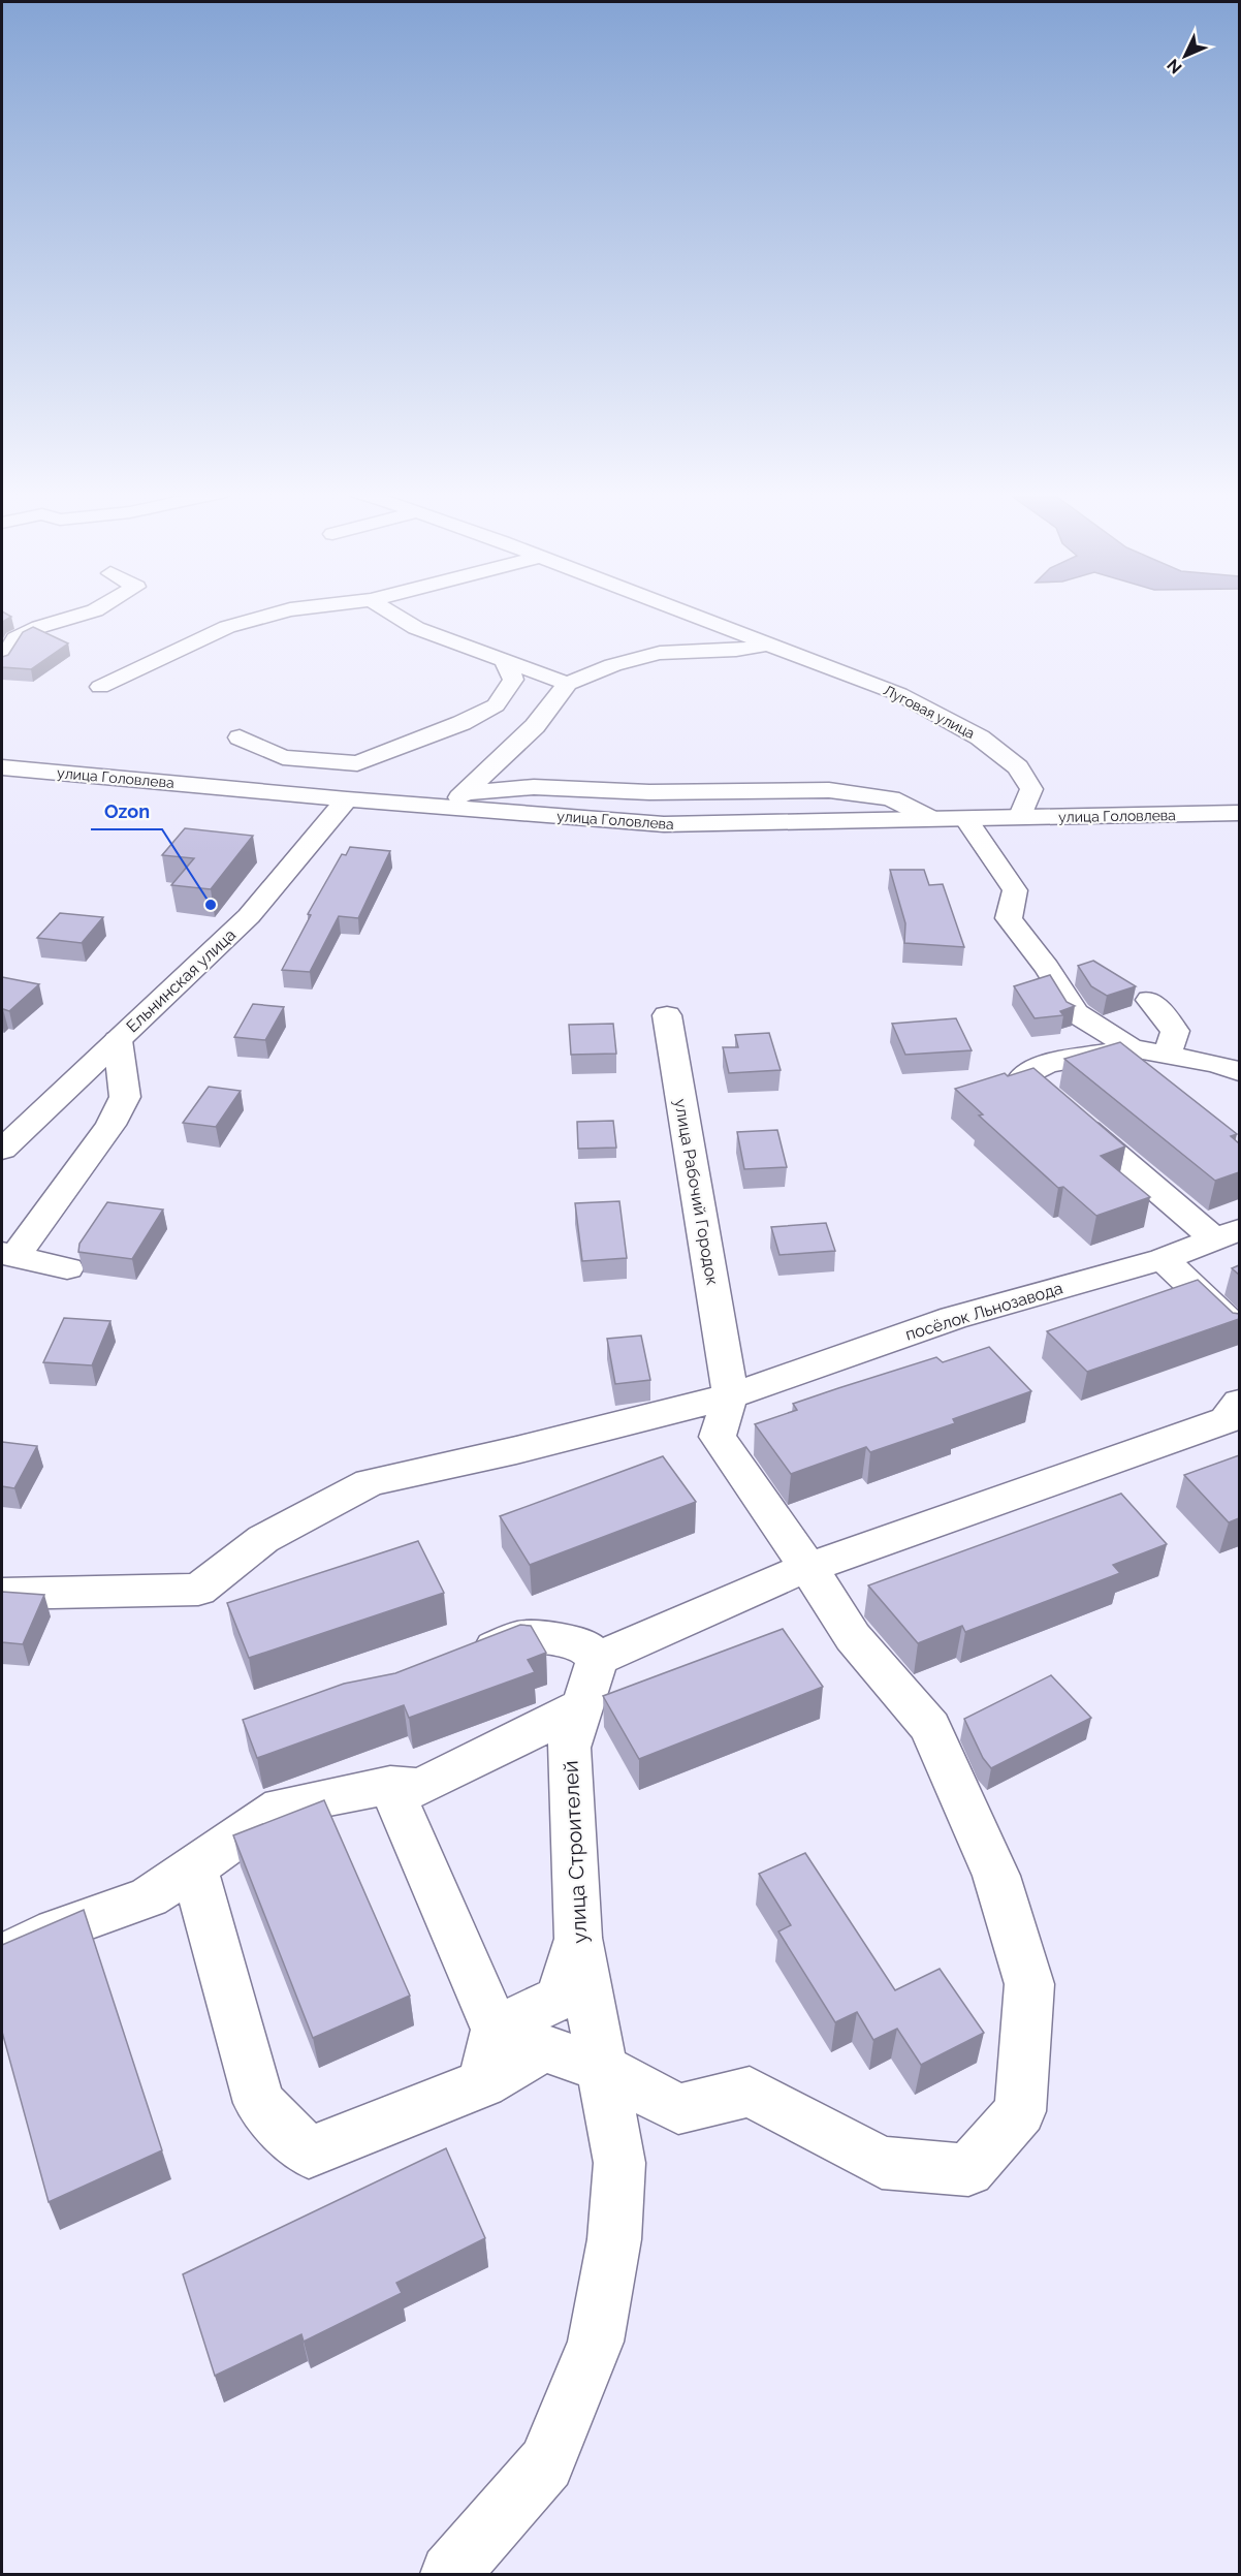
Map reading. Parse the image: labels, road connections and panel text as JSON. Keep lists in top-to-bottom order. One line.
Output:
{"streets":{"street":["Луговая улица","улица Головлева","Ельнинская улица","улица Рабочий Городок","посёлок Льнозавода","улица Строителей"]},"crossings":[["Луговая улица","улица Головлева"],["улица Головлева","Ельнинская улица"],["улица Рабочий Городок","посёлок Льнозавода"]],"places":["Ozon"],"north":"bottom left"}
